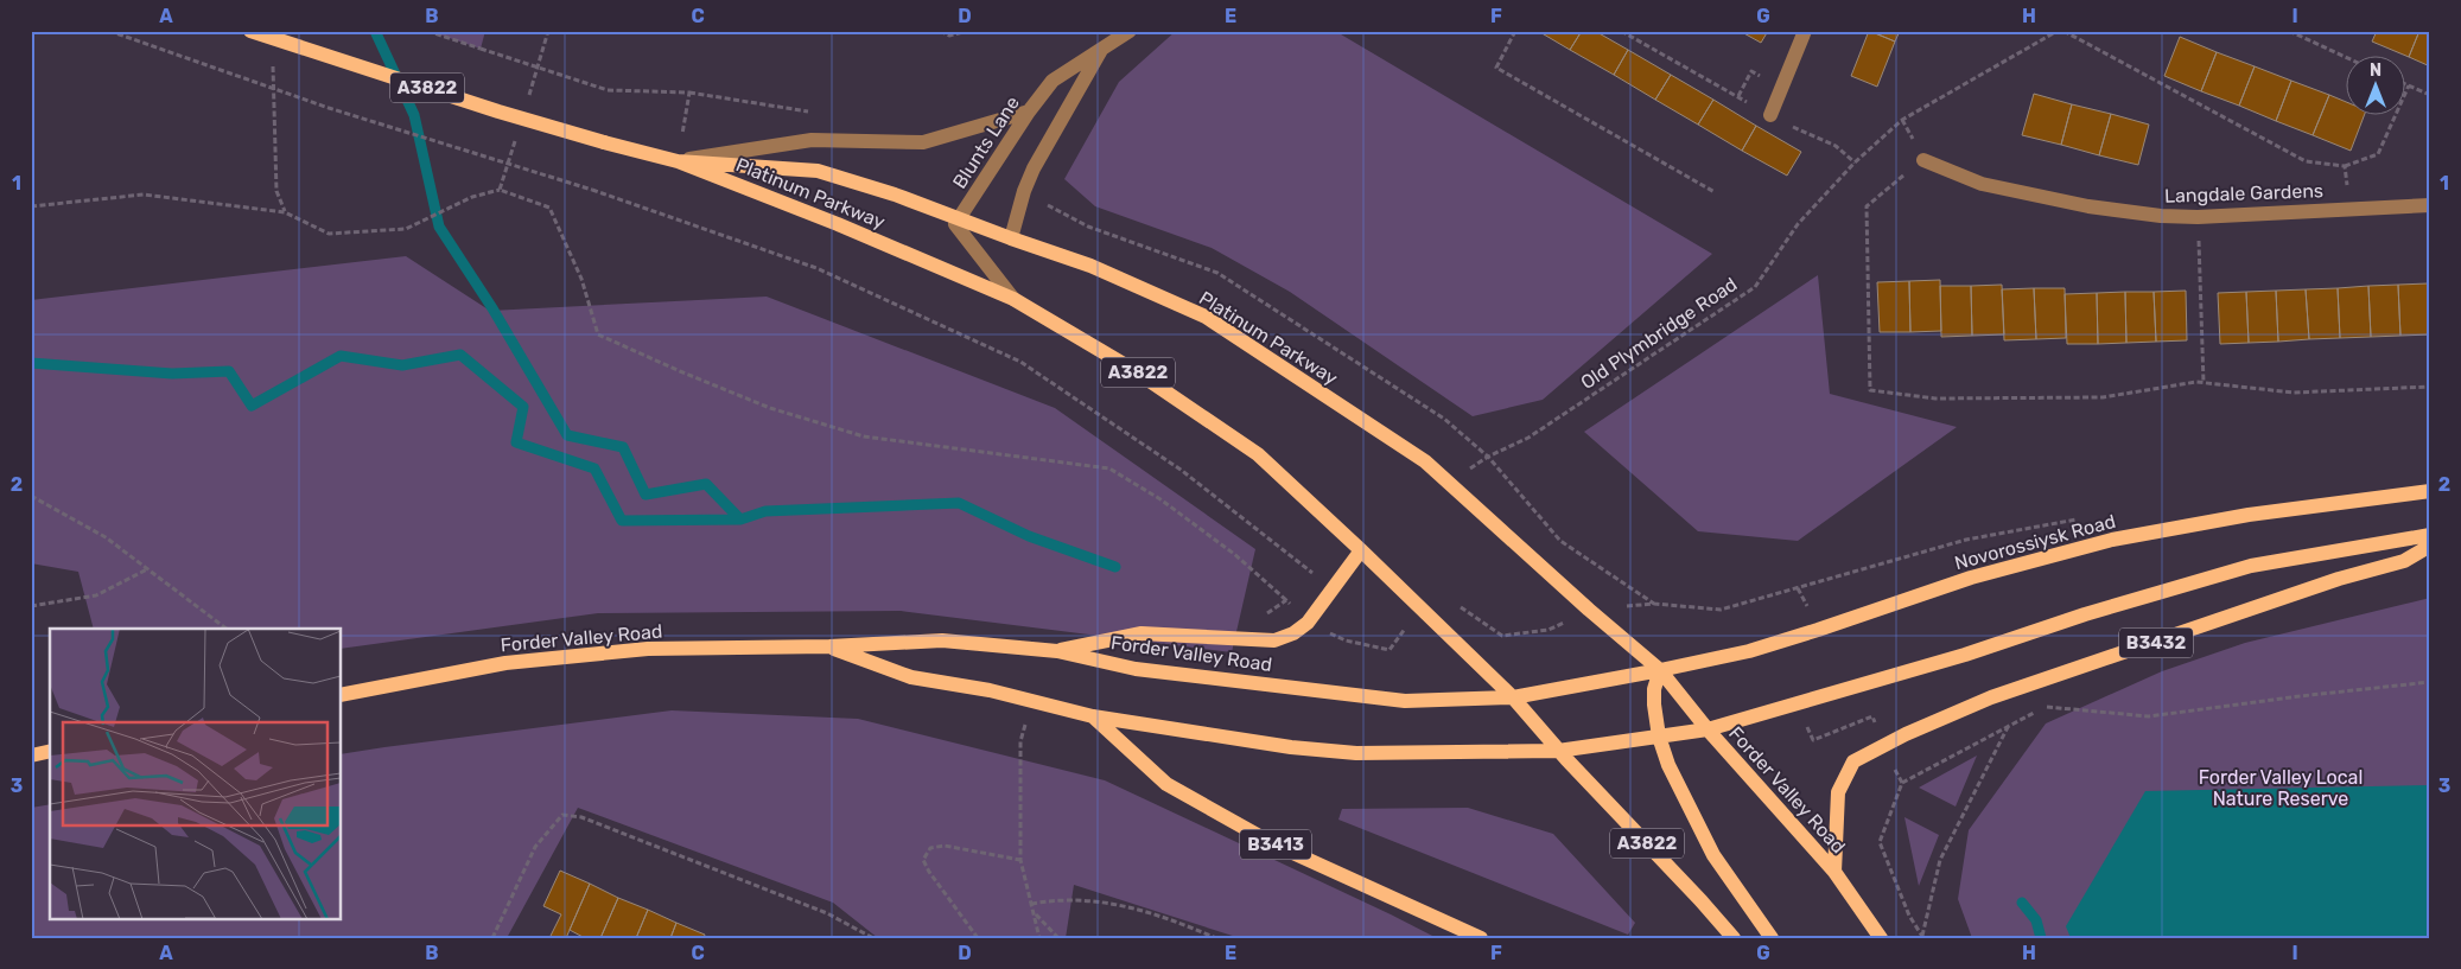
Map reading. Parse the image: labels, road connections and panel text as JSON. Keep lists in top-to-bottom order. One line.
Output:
{"streets":{"main road":["A3822","Platinum Parkway","Novorossiysk Road","Forder Valley Road","B3432","B3413"],"street":["Blunts Lane","Langdale Gardens"],"path":["Old Plymbridge Road"]},"crossings":[["A3822","Platinum Parkway"],["A3822","Novorossiysk Road"],["A3822","Forder Valley Road"],["Blunts Lane","Platinum Parkway"],["Platinum Parkway","Old Plymbridge Road"],["Platinum Parkway","Novorossiysk Road"],["Platinum Parkway","Forder Valley Road"],["Novorossiysk Road","Forder Valley Road"],["Forder Valley Road","B3432"],["Forder Valley Road","B3413"]],"parks":["Forder Valley Local Nature Reserve"],"north":"top","grid":{"columns":["A","B","C","D","E","F","G","H","I"],"rows":["1","2","3"]}}
